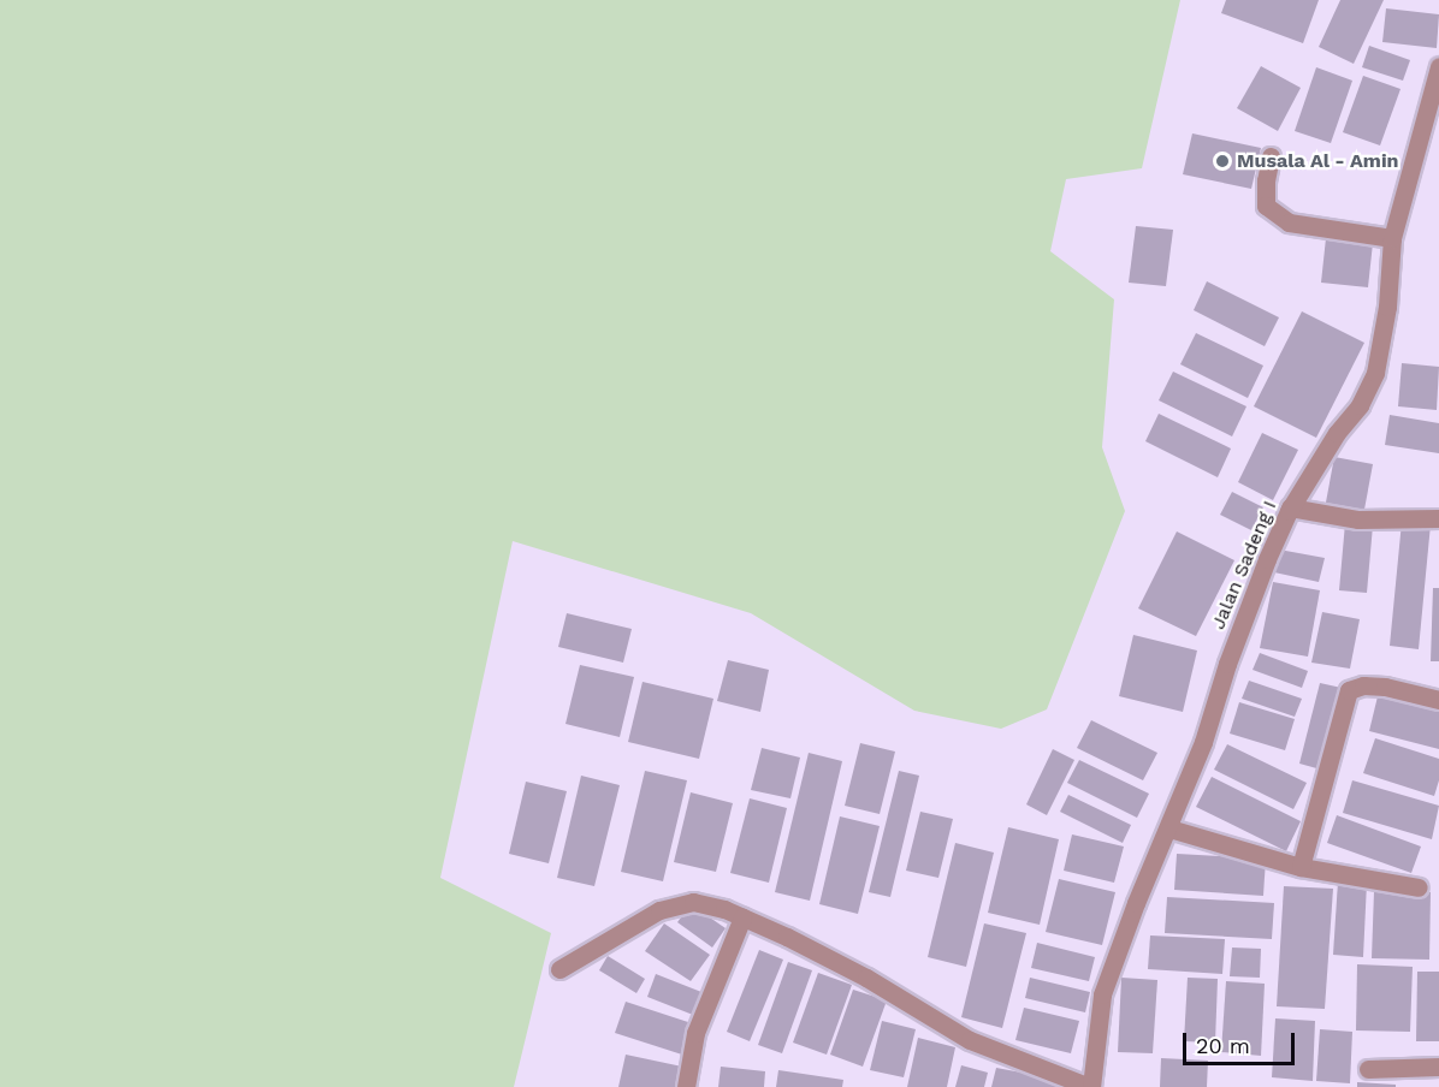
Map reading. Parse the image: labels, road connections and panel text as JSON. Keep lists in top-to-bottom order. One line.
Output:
{"streets":{"street":["Jalan Sadeng I"]},"places":["Musala Al - Amin"],"scale_bar":"20 m"}
